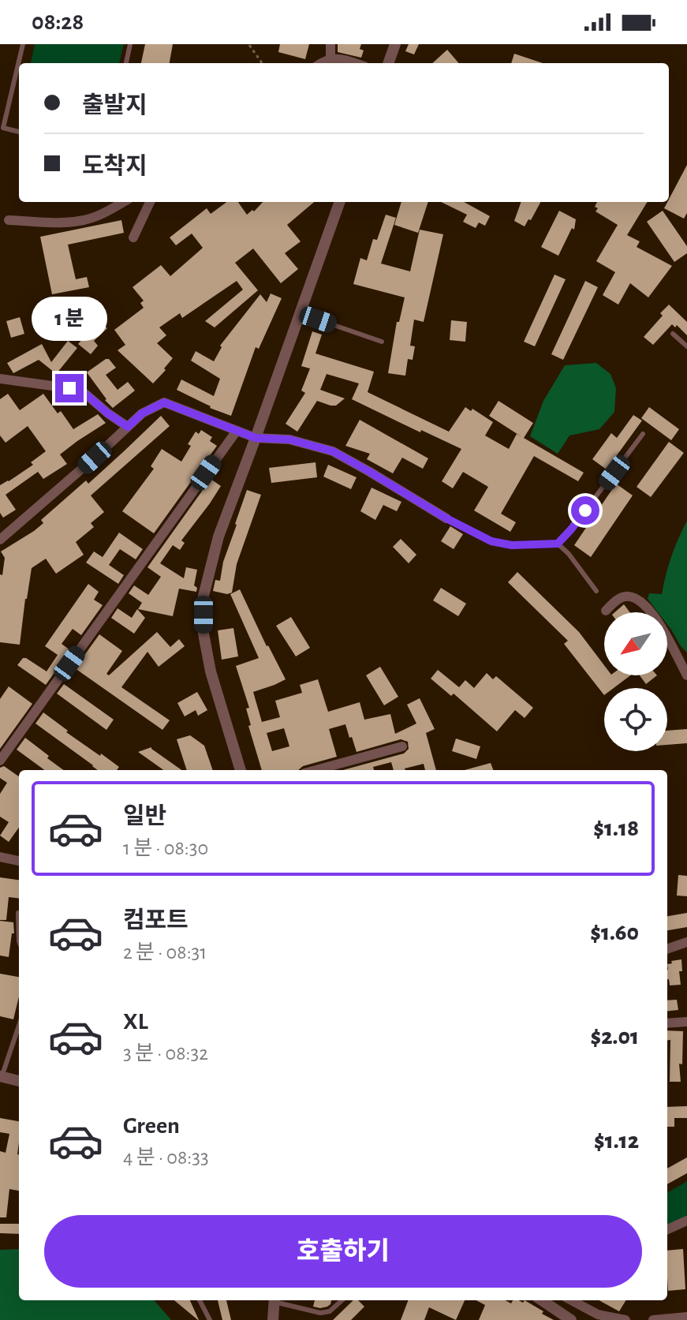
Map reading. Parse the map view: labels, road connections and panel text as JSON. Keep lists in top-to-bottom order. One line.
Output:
{"north":"bottom left","page":{"status":"08:28","banner":["출발지","도착지"],"bubble":"1 분","list":[{"name":"일반","note":"1 분 · 08:30","value":"$1.18"},{"name":"컴포트","note":"2 분 · 08:31","value":"$1.60"},{"name":"XL","note":"3 분 · 08:32","value":"$2.01"},{"name":"Green","note":"4 분 · 08:33","value":"$1.12"}],"buttons":"호출하기"}}
